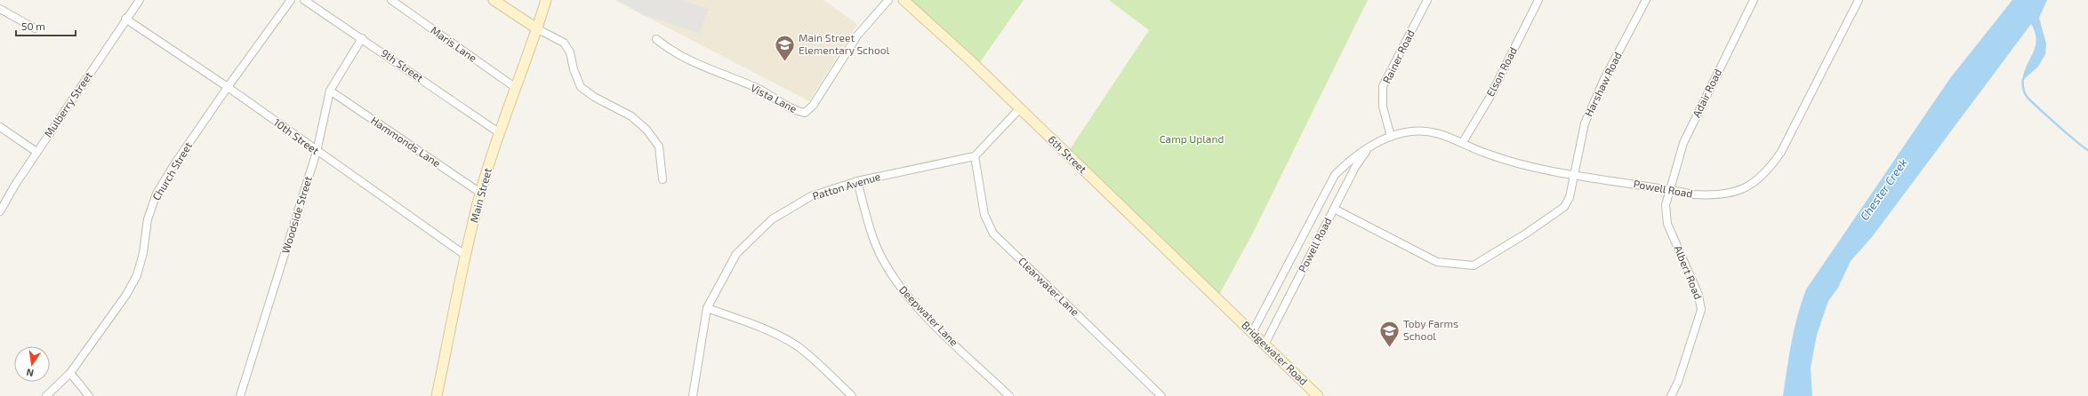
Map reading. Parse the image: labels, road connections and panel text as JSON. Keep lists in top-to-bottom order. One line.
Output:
{"streets":{"street":["Maris Lane","Rainer Road","9th Street","Elson Road","Harshaw Road","Adair Road","Vista Lane","Mulberry Street","10th Street","Hammonds Lane","6th Street","Church Street","Patton Avenue","Powell Road","Main Street","Woodside Street","Albert Road","Clearwater Lane","Deepwater Lane","Bridgewater Road"]},"crossings":[["Maris Lane","Main Street"],["Rainer Road","Powell Road"],["9th Street","Main Street"],["9th Street","Woodside Street"],["Elson Road","Powell Road"],["Harshaw Road","Powell Road"],["Adair Road","Powell Road"],["Adair Road","Albert Road"],["Mulberry Street","10th Street"],["10th Street","Church Street"],["10th Street","Main Street"],["10th Street","Woodside Street"],["Hammonds Lane","Main Street"],["Hammonds Lane","Woodside Street"],["6th Street","Bridgewater Road"],["Patton Avenue","Clearwater Lane"],["Patton Avenue","Deepwater Lane"],["Powell Road","Albert Road"],["Powell Road","Bridgewater Road"]],"water":["Chester Creek"],"parks":["Camp Upland"],"places":{"school or university":["Main Street Elementary School","Toby Farms School"]},"scale_bar":"50 m","north":"bottom"}
